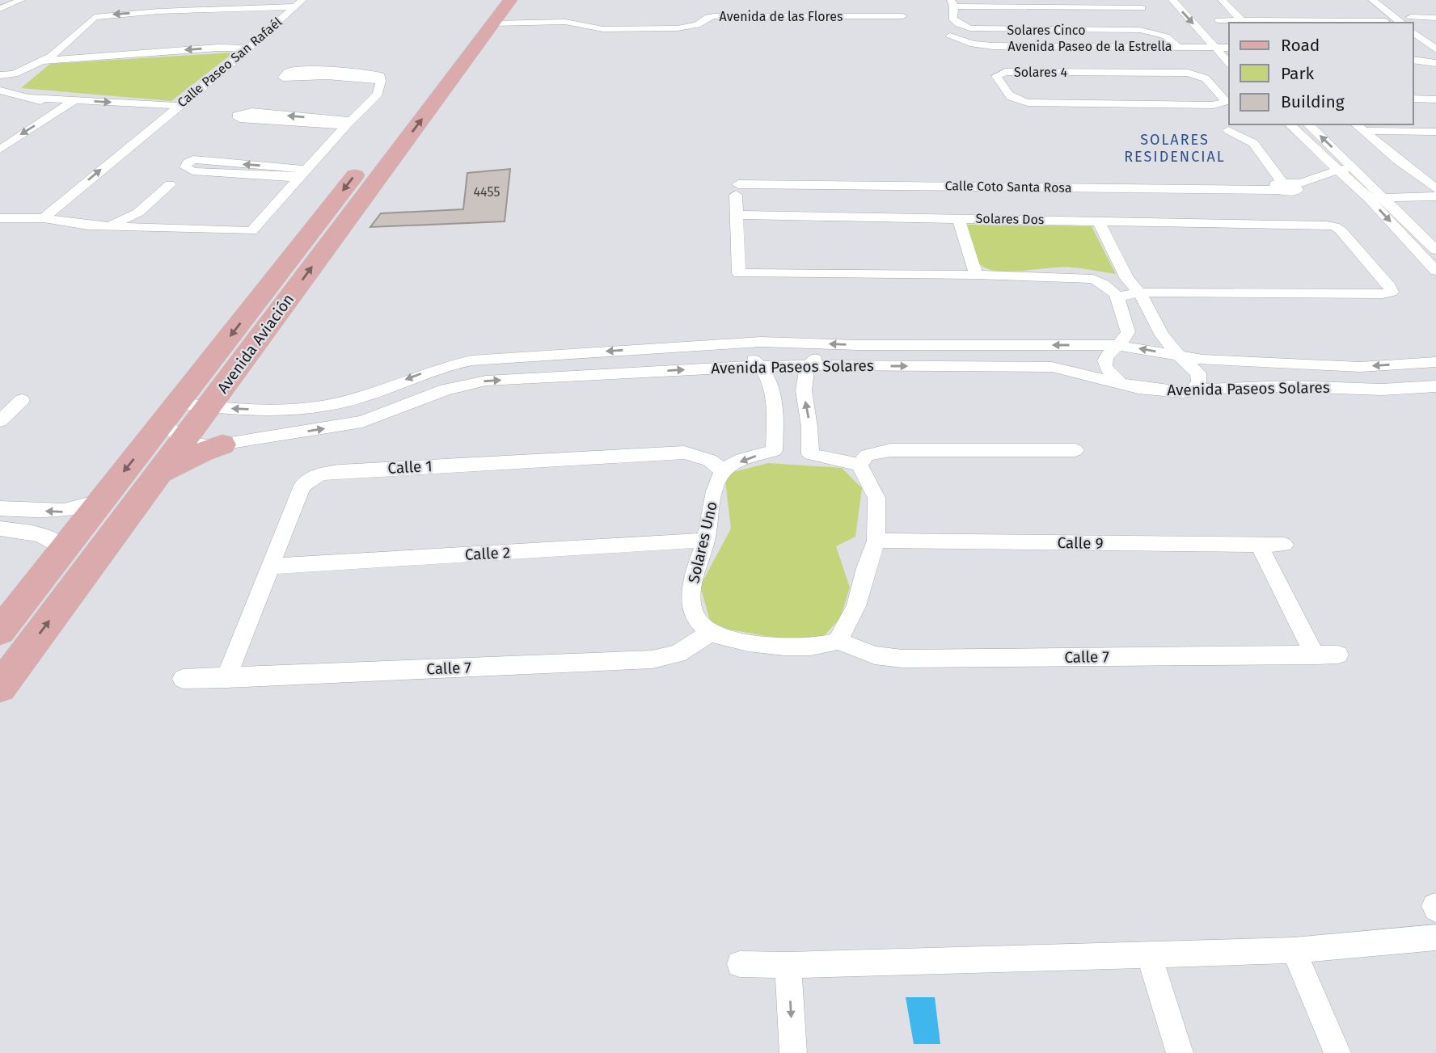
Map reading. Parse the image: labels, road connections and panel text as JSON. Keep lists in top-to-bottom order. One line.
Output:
{"streets":{"main road":["Avenida Aviación"],"street":["Avenida de las Flores","Solares Cinco","Avenida Paseo de la Estrella","Calle Paseo San Rafaél","Solares 4","Calle Coto Santa Rosa","Solares Dos","Avenida Paseos Solares","Calle 1","Solares Uno","Calle 9","Calle 2","Calle 7"]},"crossings":[["Avenida de las Flores","Avenida Aviación"],["Solares Cinco","Avenida Paseo de la Estrella"],["Avenida Aviación","Avenida Paseos Solares"],["Calle 1","Solares Uno"],["Calle 1","Calle 2"],["Calle 1","Calle 7"],["Solares Uno","Calle 2"],["Solares Uno","Calle 7"]],"districts":["SOLARES RESIDENCIAL"],"house_numbers":["4455"],"legend":["Road","Park","Building"]}
